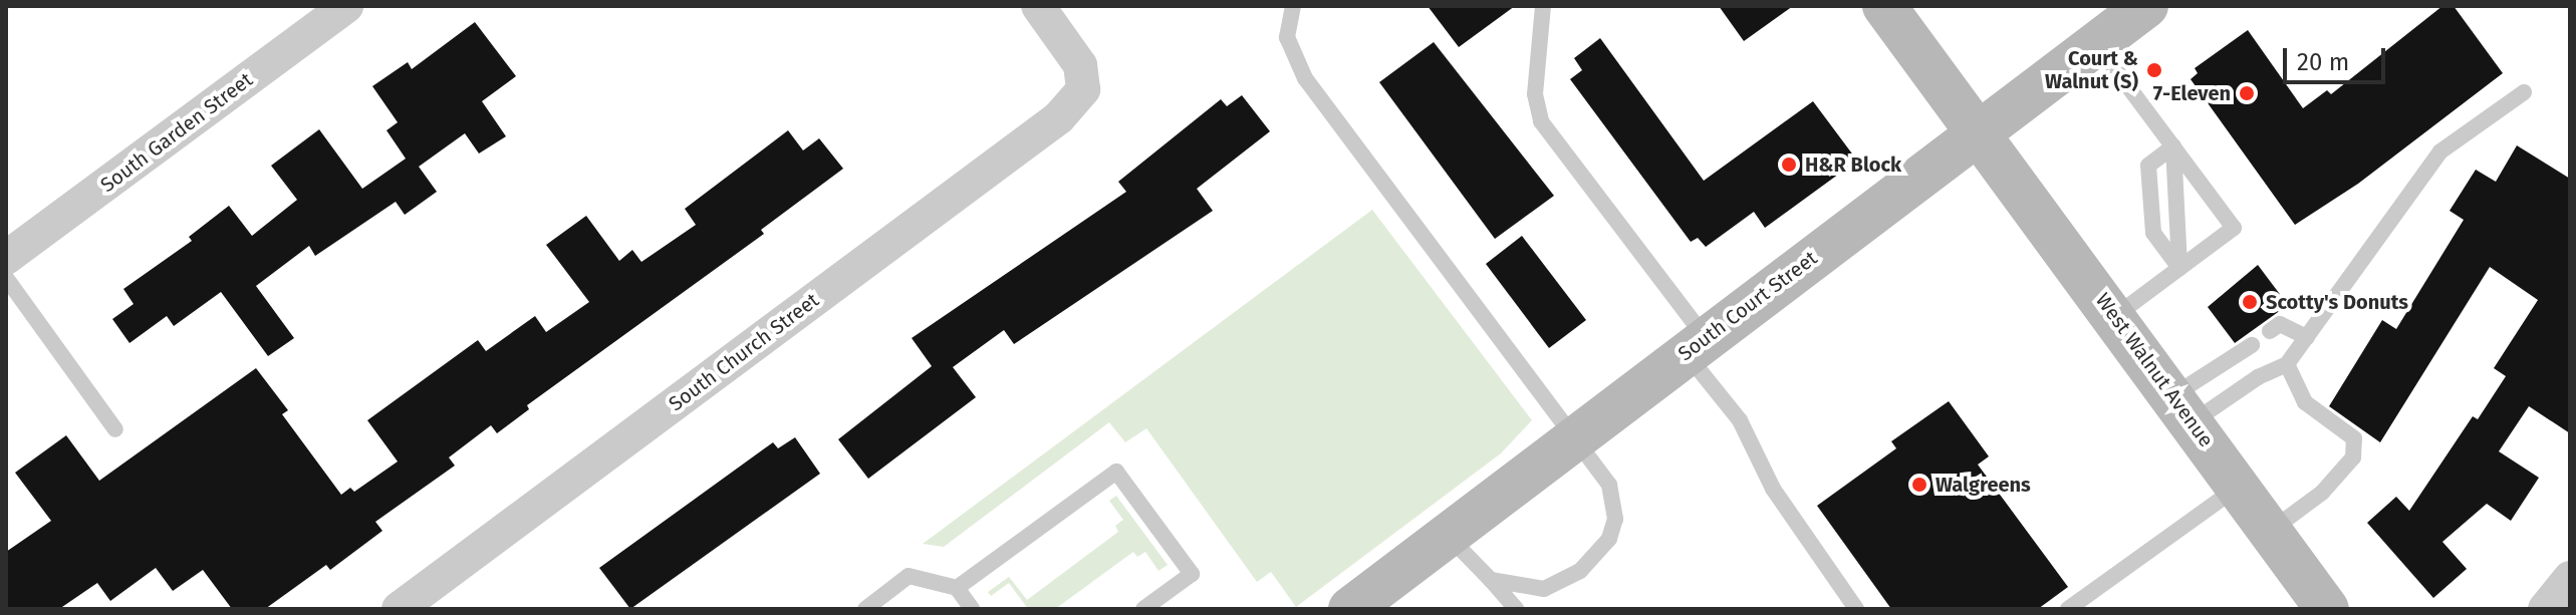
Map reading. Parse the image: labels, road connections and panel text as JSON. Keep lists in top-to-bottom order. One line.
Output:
{"streets":{"street":["South Garden Street","South Court Street","South Church Street","West Walnut Avenue"]},"crossings":[["South Court Street","West Walnut Avenue"]],"places":["Court & Walnut (S)","7-Eleven","H&R Block","Scotty's Donuts","Walgreens"],"scale_bar":"20 m"}
